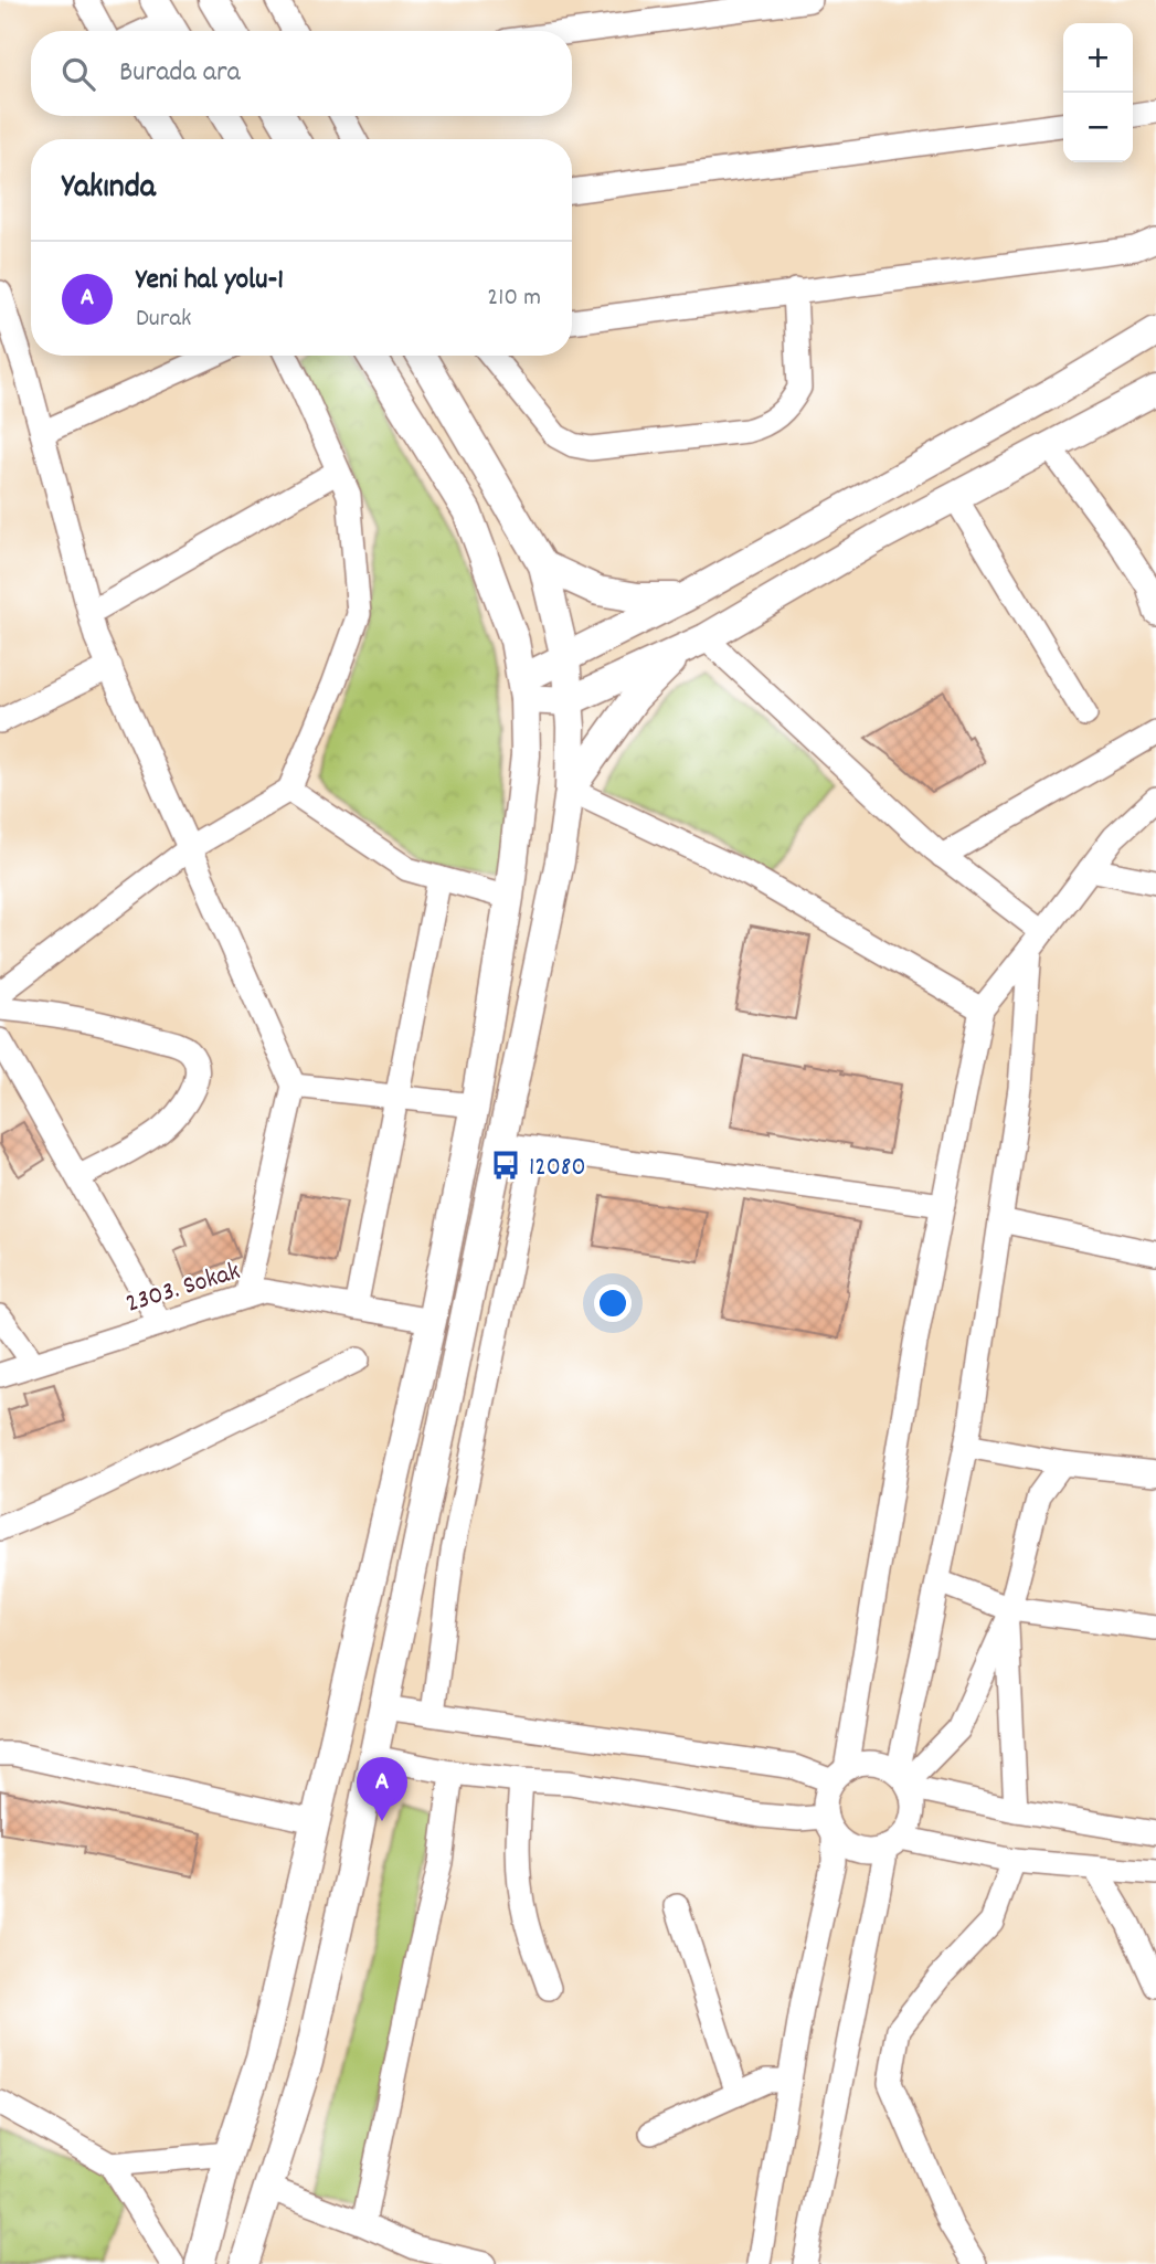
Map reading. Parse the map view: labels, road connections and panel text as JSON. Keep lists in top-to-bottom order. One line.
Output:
{"streets":{"street":["2303. Sokak"]},"places":{"bus stop":["12080"]},"page":{"map_buttons":["+","−"],"search":"Burada ara","heading":"Yakında","list":[{"mark":"A","name":"Yeni hal yolu-1","note":"Durak","value":"210 m"}],"pins":"A"}}
